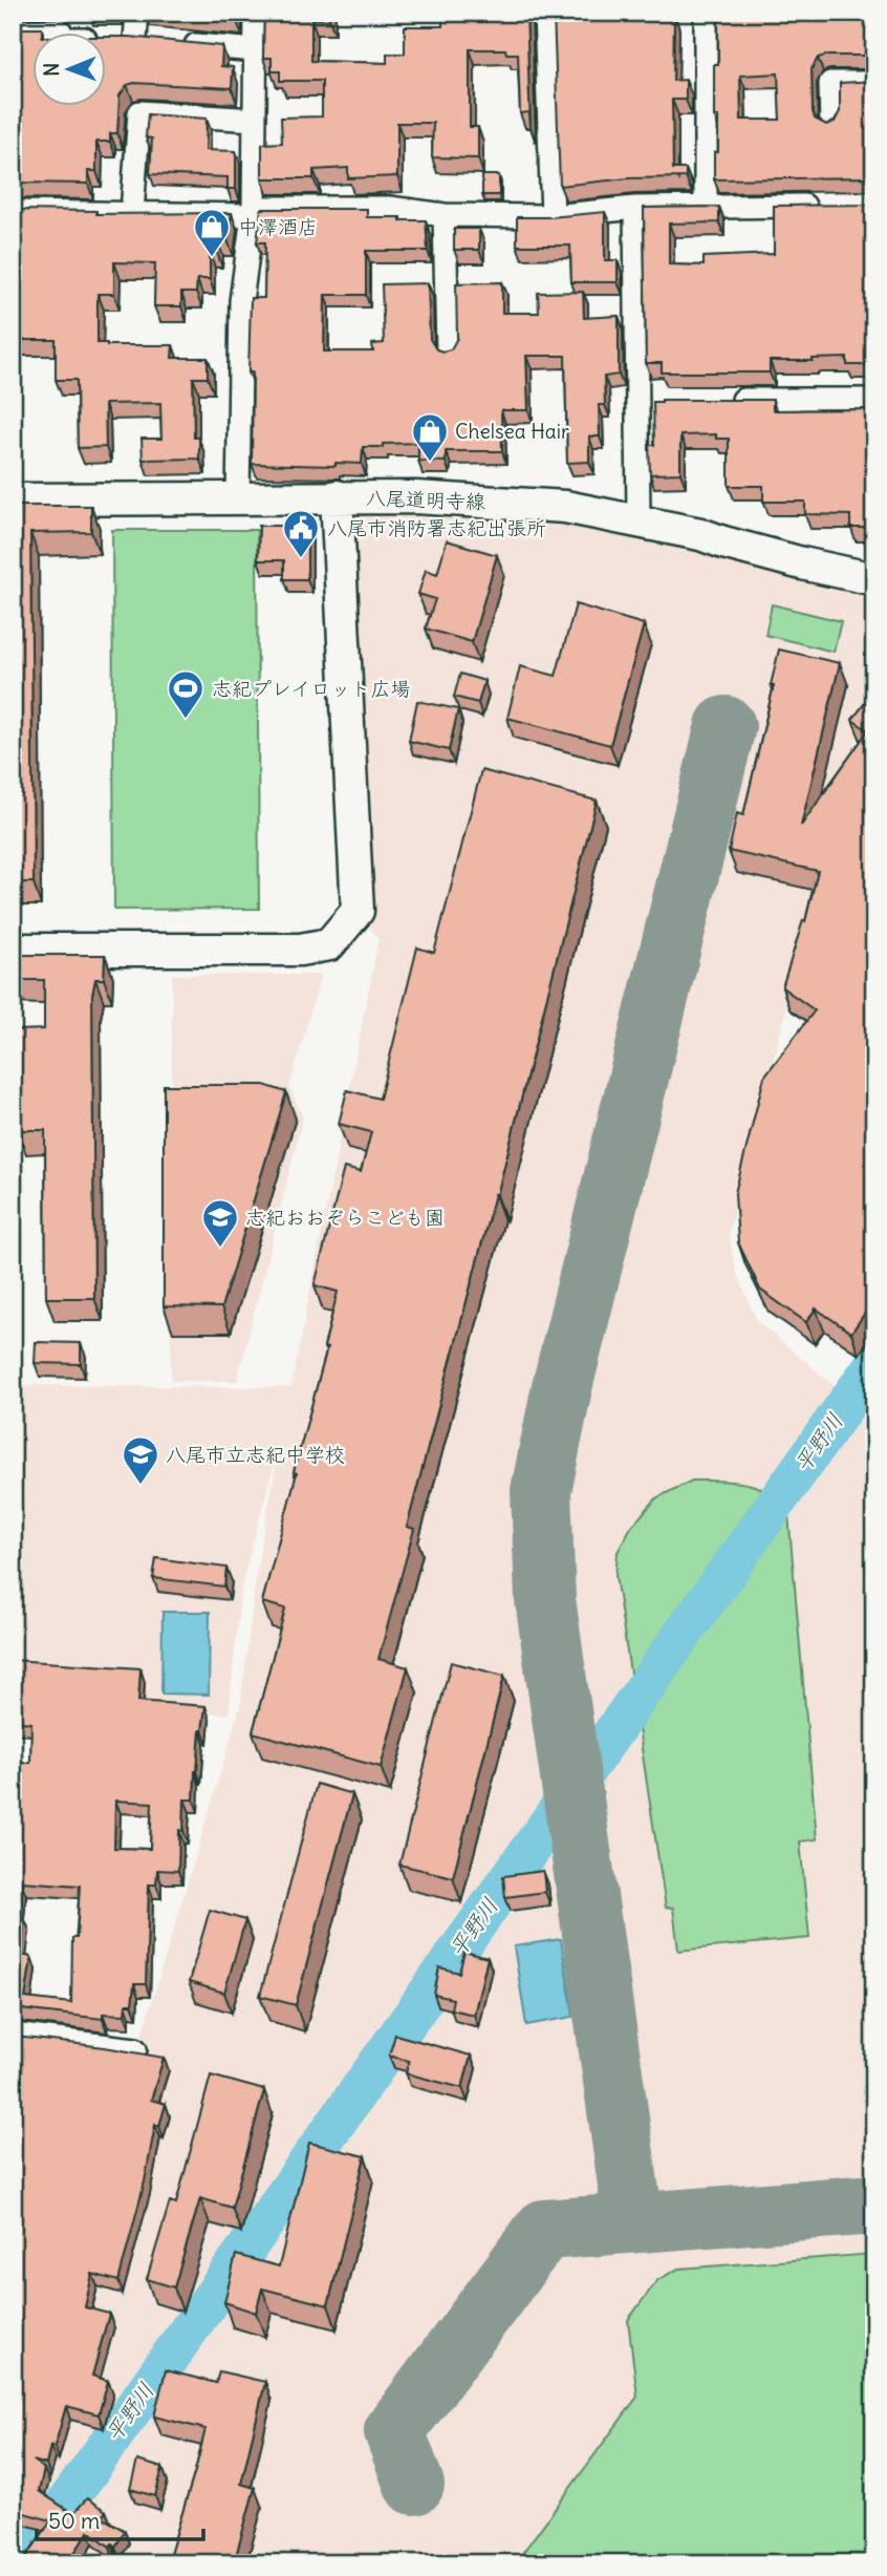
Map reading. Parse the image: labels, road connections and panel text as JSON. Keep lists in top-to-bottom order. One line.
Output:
{"streets":{"main road":["八尾道明寺線"]},"water":["平野川"],"places":{"shop":["中澤酒店","Chelsea Hair"],"public building":["八尾市消防署志紀出張所"],"sports":["志紀プレイロット広場"],"school or university":["志紀おおぞらこども園","八尾市立志紀中学校"]},"scale_bar":"50 m","north":"left"}
